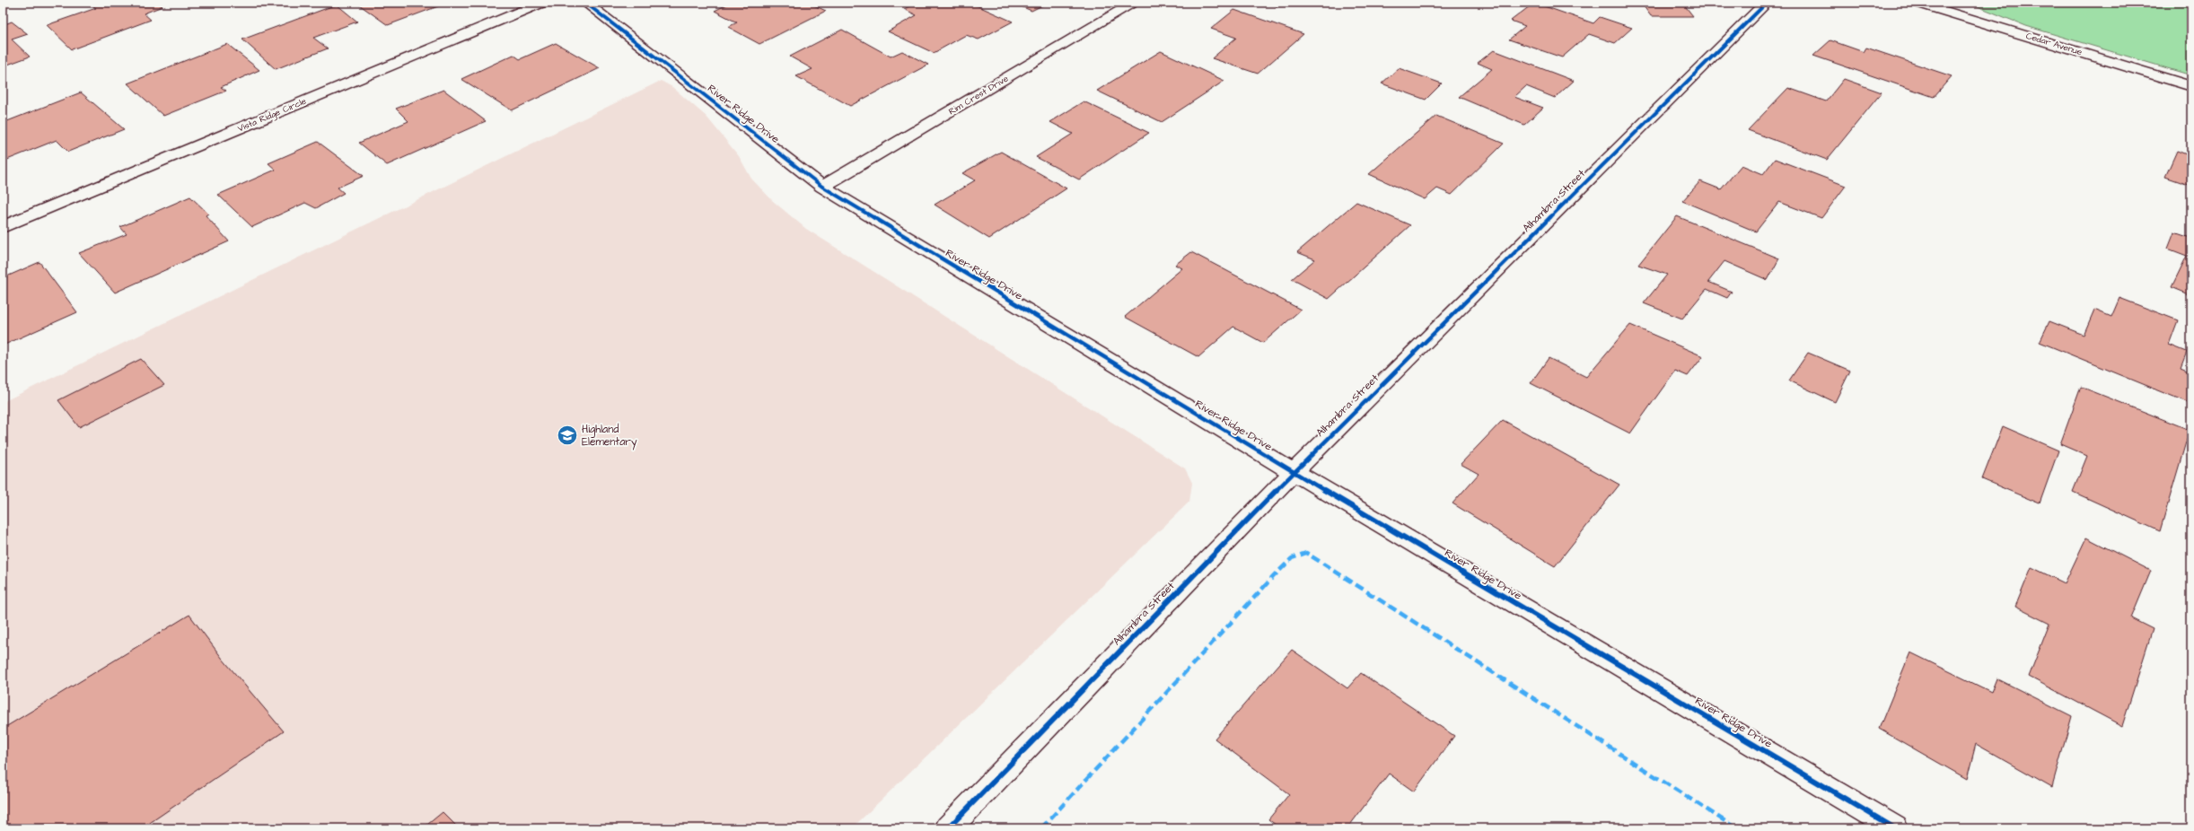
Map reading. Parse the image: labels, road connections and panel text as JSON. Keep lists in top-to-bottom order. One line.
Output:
{"streets":{"street":["Cedar Avenue","Rim Crest Drive","River Ridge Drive","Vista Ridge Circle","Alhambra Street"]},"crossings":[["Rim Crest Drive","River Ridge Drive"],["River Ridge Drive","Alhambra Street"]],"places":{"school or university":["Highland Elementary"]}}
